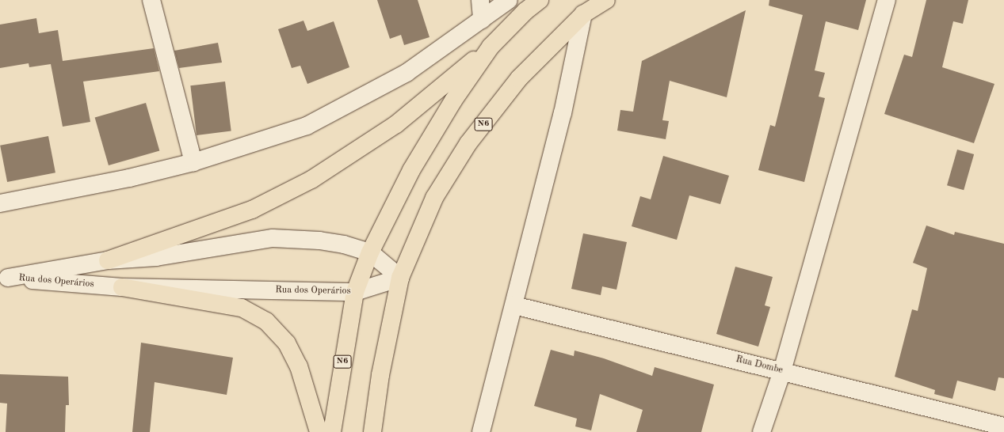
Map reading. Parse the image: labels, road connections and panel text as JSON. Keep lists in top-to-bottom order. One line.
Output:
{"streets":{"highway":["N6"],"street":["Rua dos Operários","Rua Dombe"]},"crossings":[["N6","Rua dos Operários"]]}
